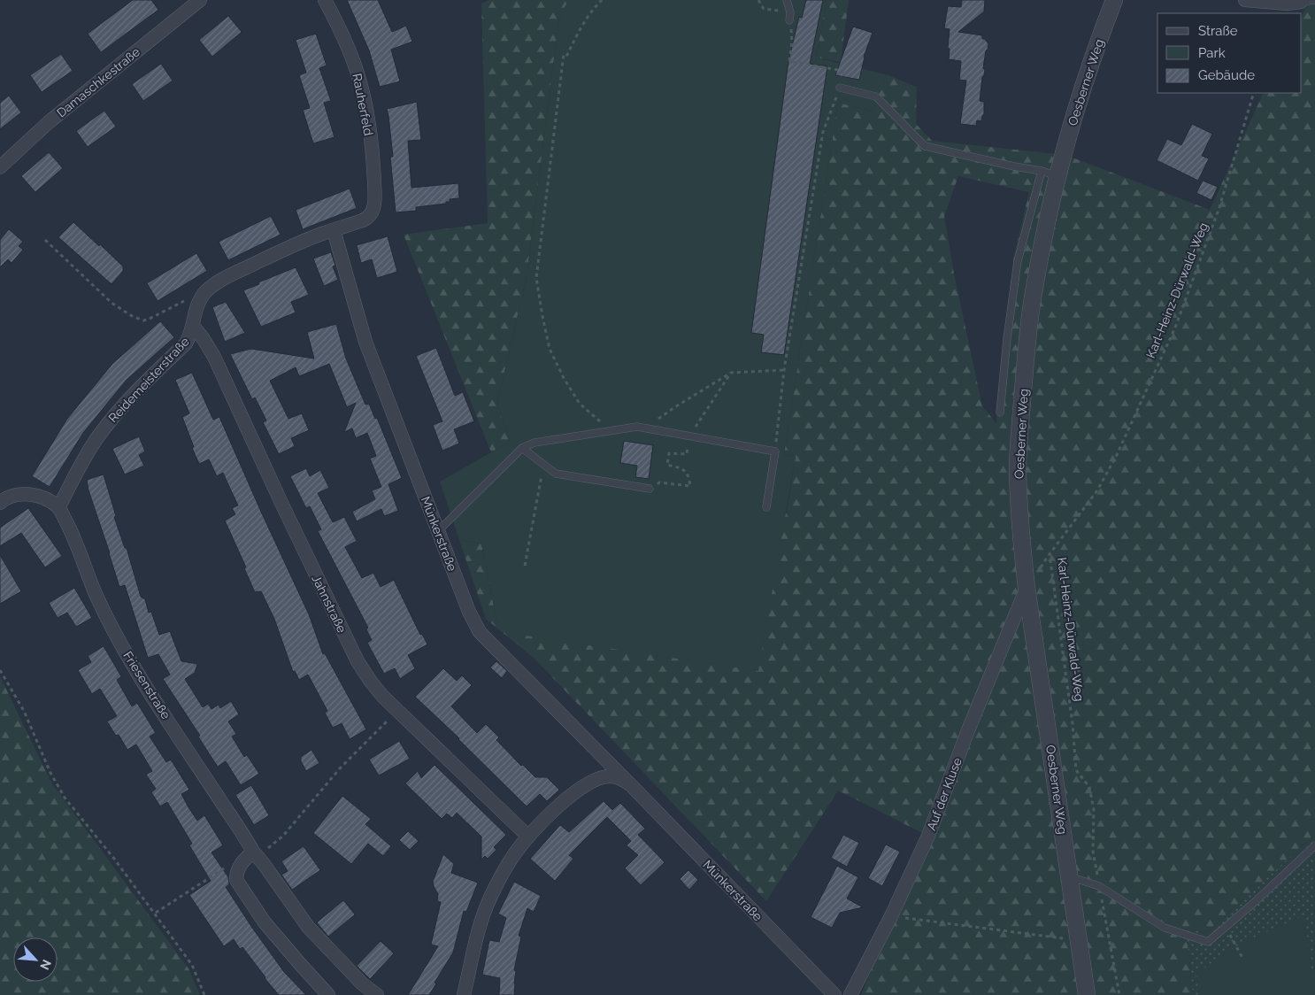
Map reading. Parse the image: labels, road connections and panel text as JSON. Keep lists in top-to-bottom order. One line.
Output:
{"streets":{"street":["Damaschkestraße","Oesberner Weg","Rauherfeld","Reidemeisterstraße","Münkerstraße","Jahnstraße","Friesenstraße","Auf der Kluse"],"path":["Karl-Heinz-Dürwald-Weg"]},"crossings":[["Oesberner Weg","Auf der Kluse"],["Rauherfeld","Münkerstraße"],["Reidemeisterstraße","Jahnstraße"],["Reidemeisterstraße","Friesenstraße"]],"legend":["Straße","Park","Gebäude"],"north":"bottom right"}
